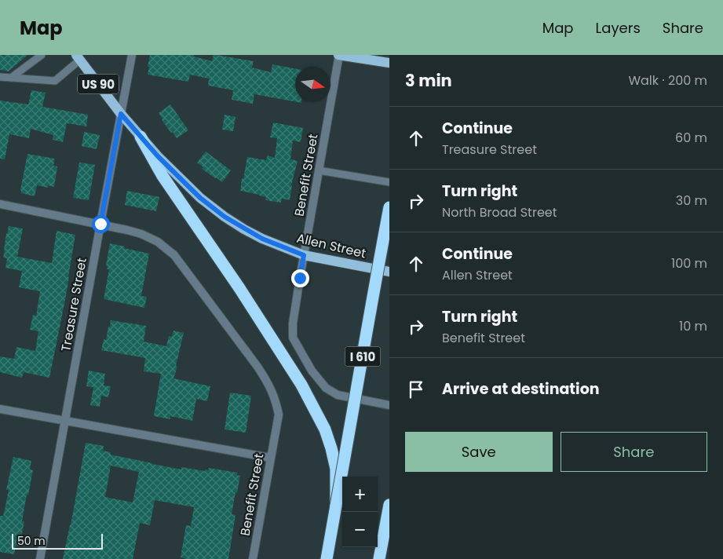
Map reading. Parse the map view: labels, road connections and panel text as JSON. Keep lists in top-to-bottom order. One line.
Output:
{"streets":{"highway":["I 610"],"main road":["US 90","Allen Street"],"street":["Benefit Street","Treasure Street"]},"crossings":[["US 90","Allen Street"],["US 90","Treasure Street"],["Benefit Street","Allen Street"],["Benefit Street","Treasure Street"]],"scale_bar":"50 m","north":"right","page":{"header":"Map","nav":["Map","Layers","Share"],"heading":["3 min","Walk · 200 m"],"list":[["Continue","Treasure Street","60 m"],["Turn right","North Broad Street","30 m"],["Continue","Allen Street","100 m"],["Turn right","Benefit Street","10 m"],"Arrive at destination"],"buttons":["Save","Share"],"map_buttons":["+","−"],"scale":"50 m"}}
